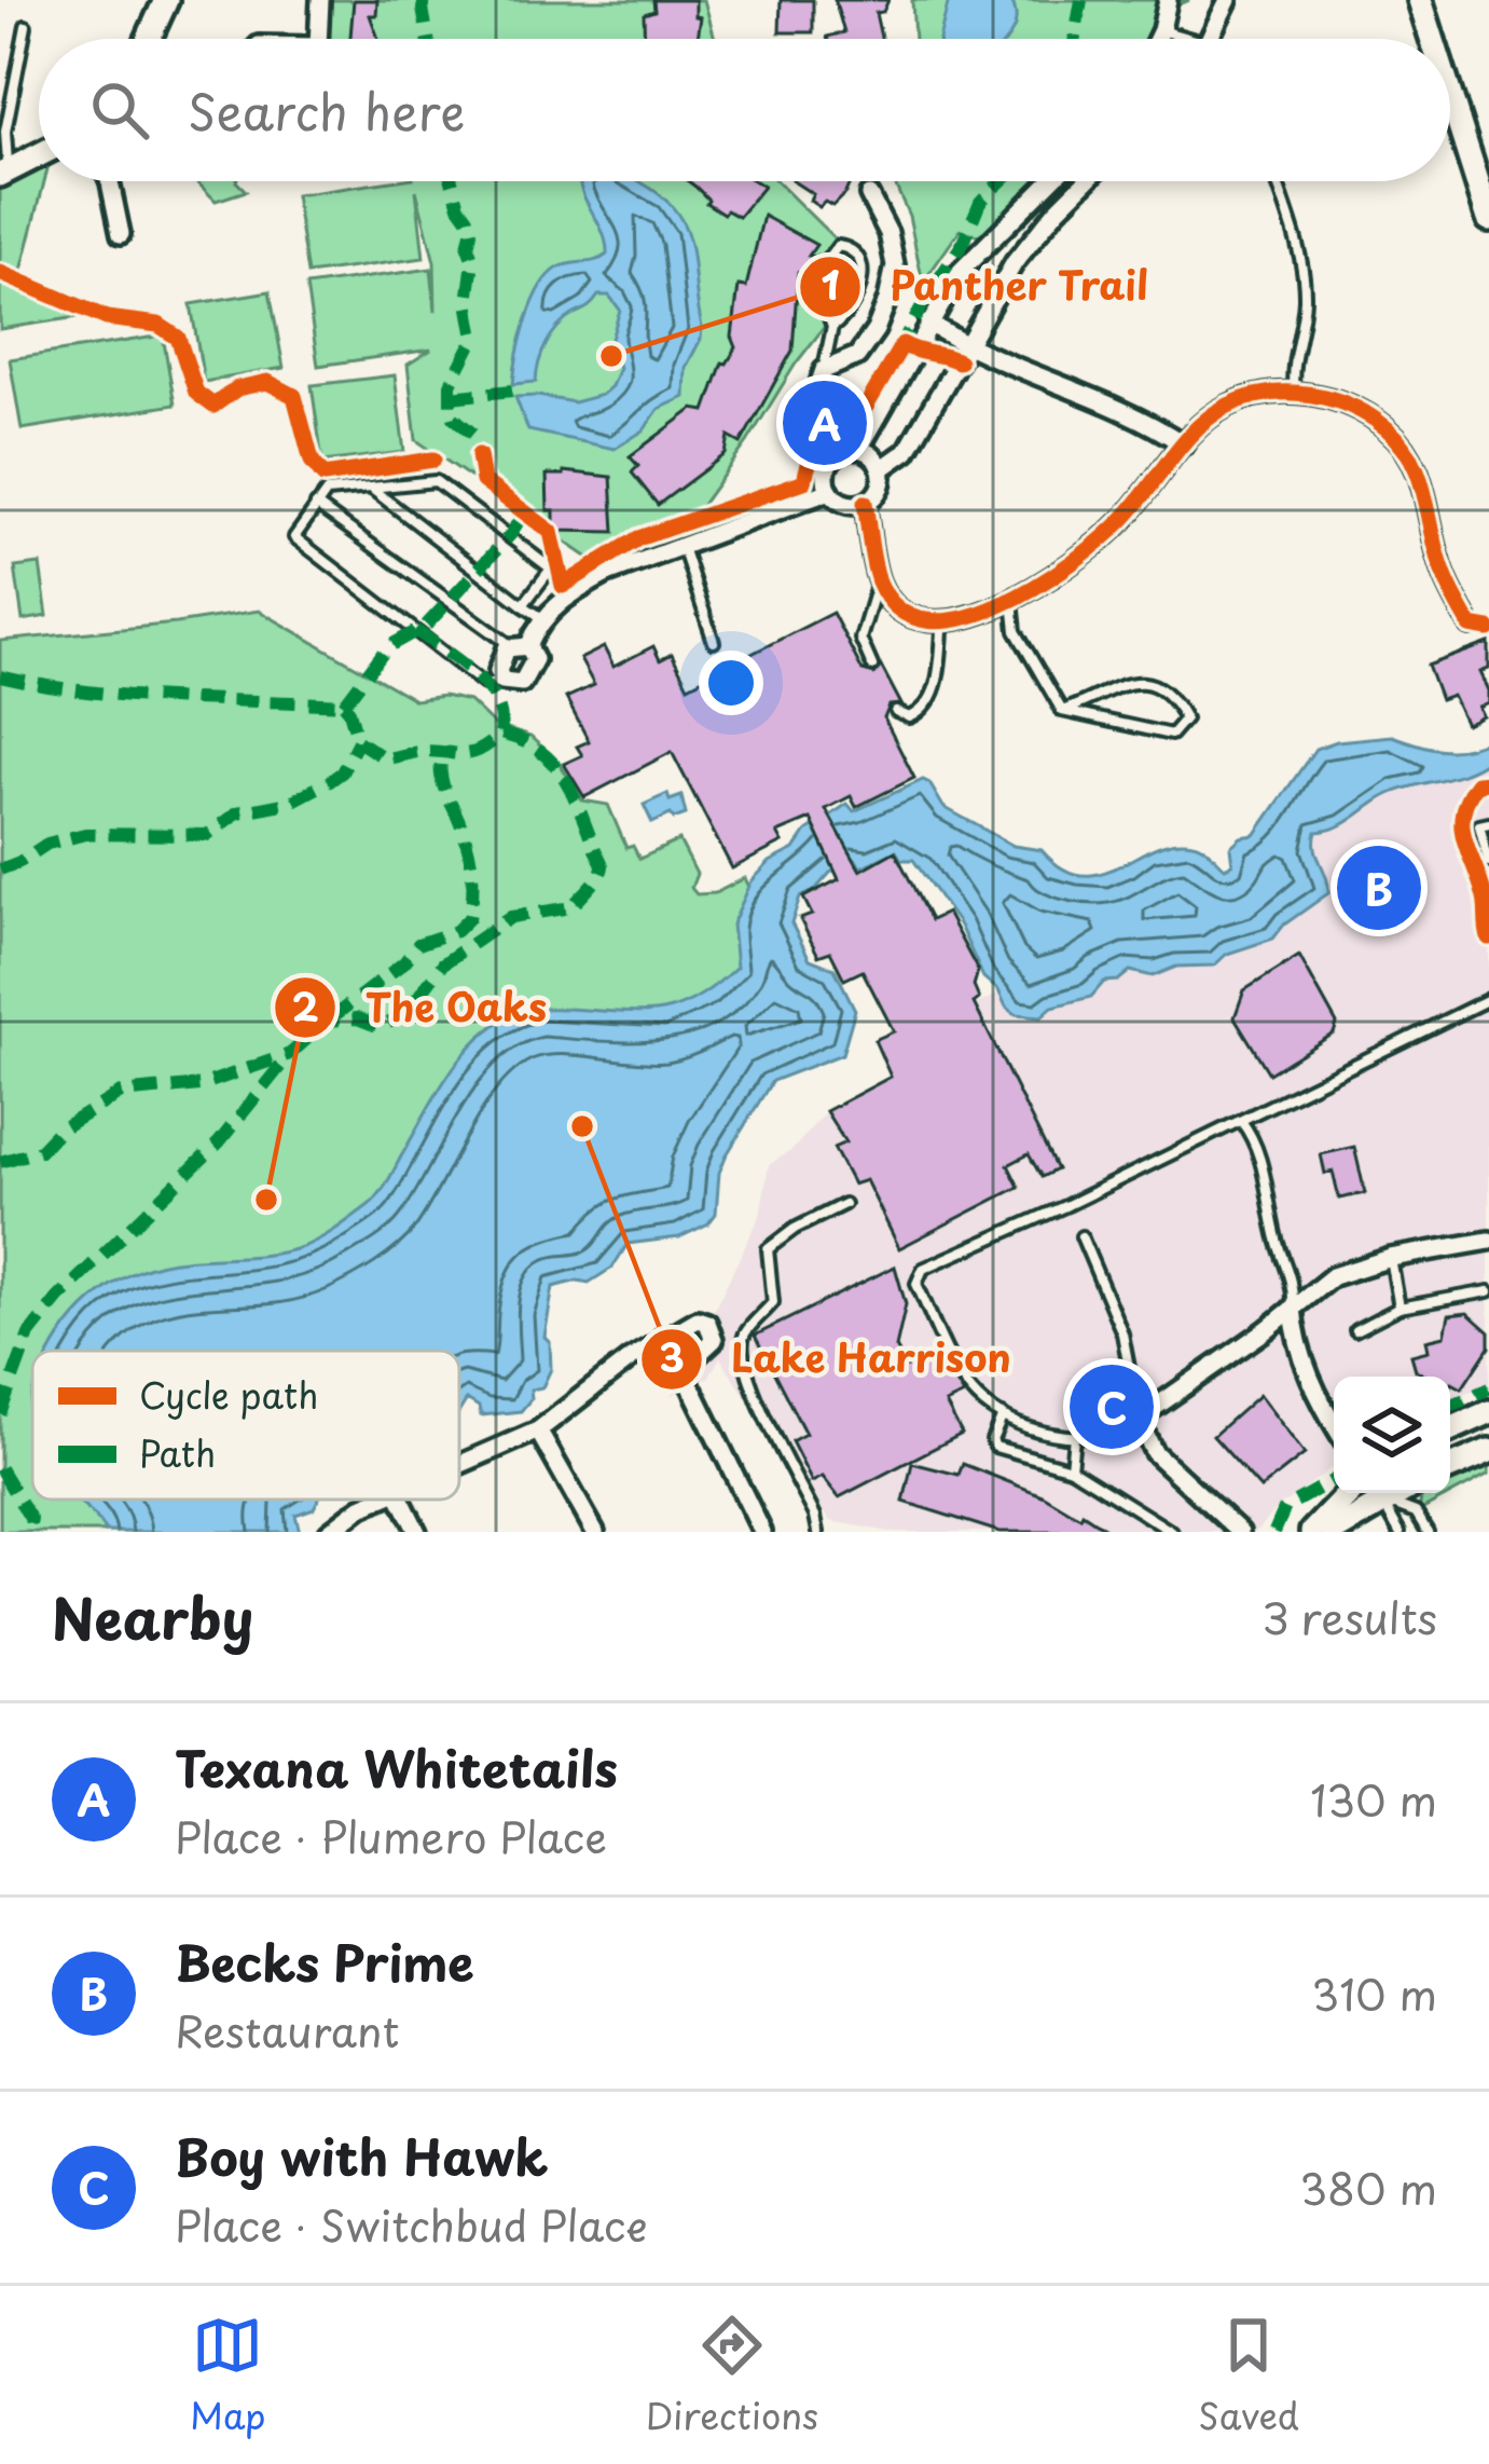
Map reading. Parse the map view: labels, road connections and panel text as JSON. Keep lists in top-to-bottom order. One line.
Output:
{"places":["Panther Trail","Lake Harrison","The Oaks"],"legend":["Cycle path","Path"],"page":{"search":"Search here","pins":["A","B","C"],"heading":["Nearby","3 results"],"list":[{"mark":"A","name":"Texana Whitetails","note":"Place · Plumero Place","value":"130 m"},{"mark":"B","name":"Becks Prime","note":"Restaurant","value":"310 m"},{"mark":"C","name":"Boy with Hawk","note":"Place · Switchbud Place","value":"380 m"}],"nav":["Map","Directions","Saved"]}}
